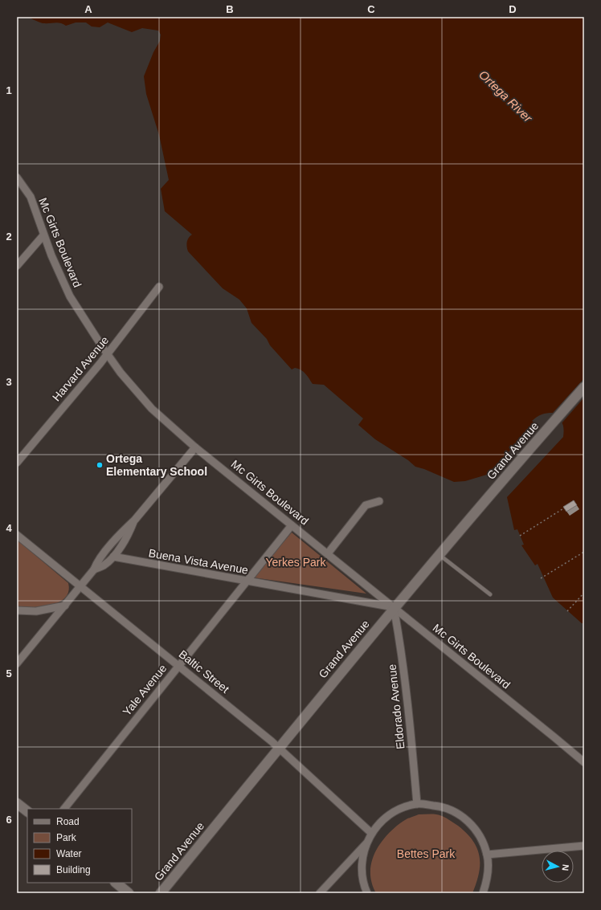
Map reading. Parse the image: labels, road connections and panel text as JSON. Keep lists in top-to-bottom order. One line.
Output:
{"streets":{"main road":["Grand Avenue"],"street":["Mc Girts Boulevard","Harvard Avenue","Buena Vista Avenue","Baltic Street","Yale Avenue","Eldorado Avenue"]},"crossings":[["Mc Girts Boulevard","Harvard Avenue"],["Mc Girts Boulevard","Grand Avenue"],["Mc Girts Boulevard","Buena Vista Avenue"],["Mc Girts Boulevard","Yale Avenue"],["Mc Girts Boulevard","Eldorado Avenue"],["Grand Avenue","Buena Vista Avenue"],["Grand Avenue","Baltic Street"],["Grand Avenue","Eldorado Avenue"],["Buena Vista Avenue","Yale Avenue"],["Buena Vista Avenue","Eldorado Avenue"],["Baltic Street","Yale Avenue"]],"water":["Ortega River"],"parks":["Yerkes Park","Bettes Park"],"places":["Ortega Elementary School"],"legend":["Road","Park","Water","Building"],"north":"right","grid":{"columns":["A","B","C","D"],"rows":["1","2","3","4","5","6"]}}
